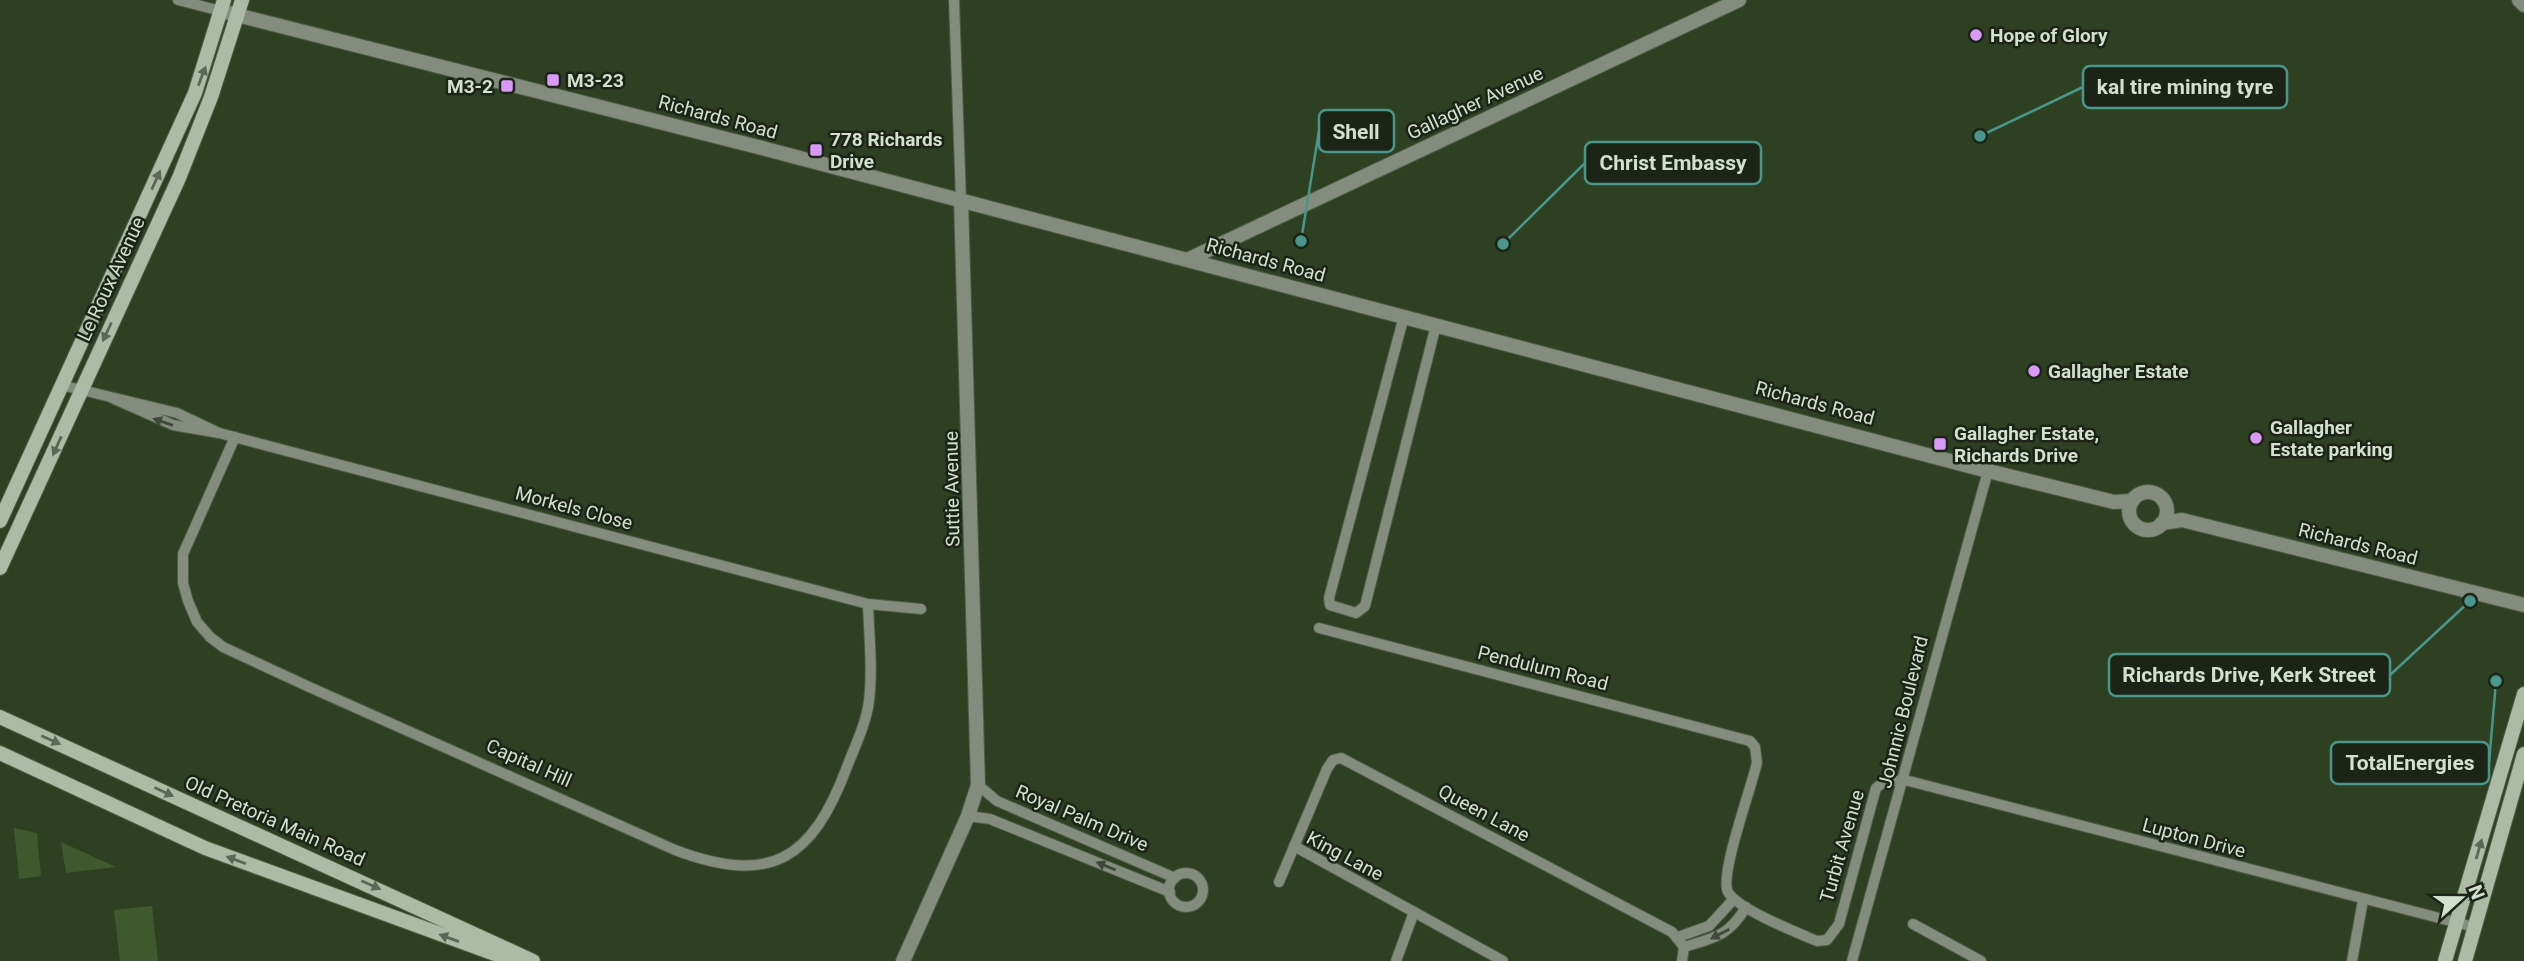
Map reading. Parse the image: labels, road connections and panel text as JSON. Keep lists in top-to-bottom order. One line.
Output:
{"streets":{"main road":["Le Roux Avenue","Old Pretoria Main Road"],"street":["Gallagher Avenue","Richards Road","Suttie Avenue","Morkels Close","Pendulum Road","Johnnic Boulevard","Capital Hill","Queen Lane","Royal Palm Drive","Lupton Drive","Turbit Avenue","King Lane"]},"crossings":[["Gallagher Avenue","Richards Road"],["Richards Road","Le Roux Avenue"],["Richards Road","Suttie Avenue"],["Richards Road","Johnnic Boulevard"],["Le Roux Avenue","Morkels Close"],["Suttie Avenue","Royal Palm Drive"],["Morkels Close","Capital Hill"],["Johnnic Boulevard","Lupton Drive"],["Johnnic Boulevard","Turbit Avenue"],["Queen Lane","King Lane"],["Lupton Drive","Turbit Avenue"]],"places":{"other":["Hope of Glory","kal tire mining tyre","Shell","Christ Embassy","Gallagher Estate","Gallagher Estate parking","Richards Drive, Kerk Street","TotalEnergies"],"transit":["M3-23","M3-2","778 Richards Drive","Gallagher Estate, Richards Drive"]},"north":"right"}
